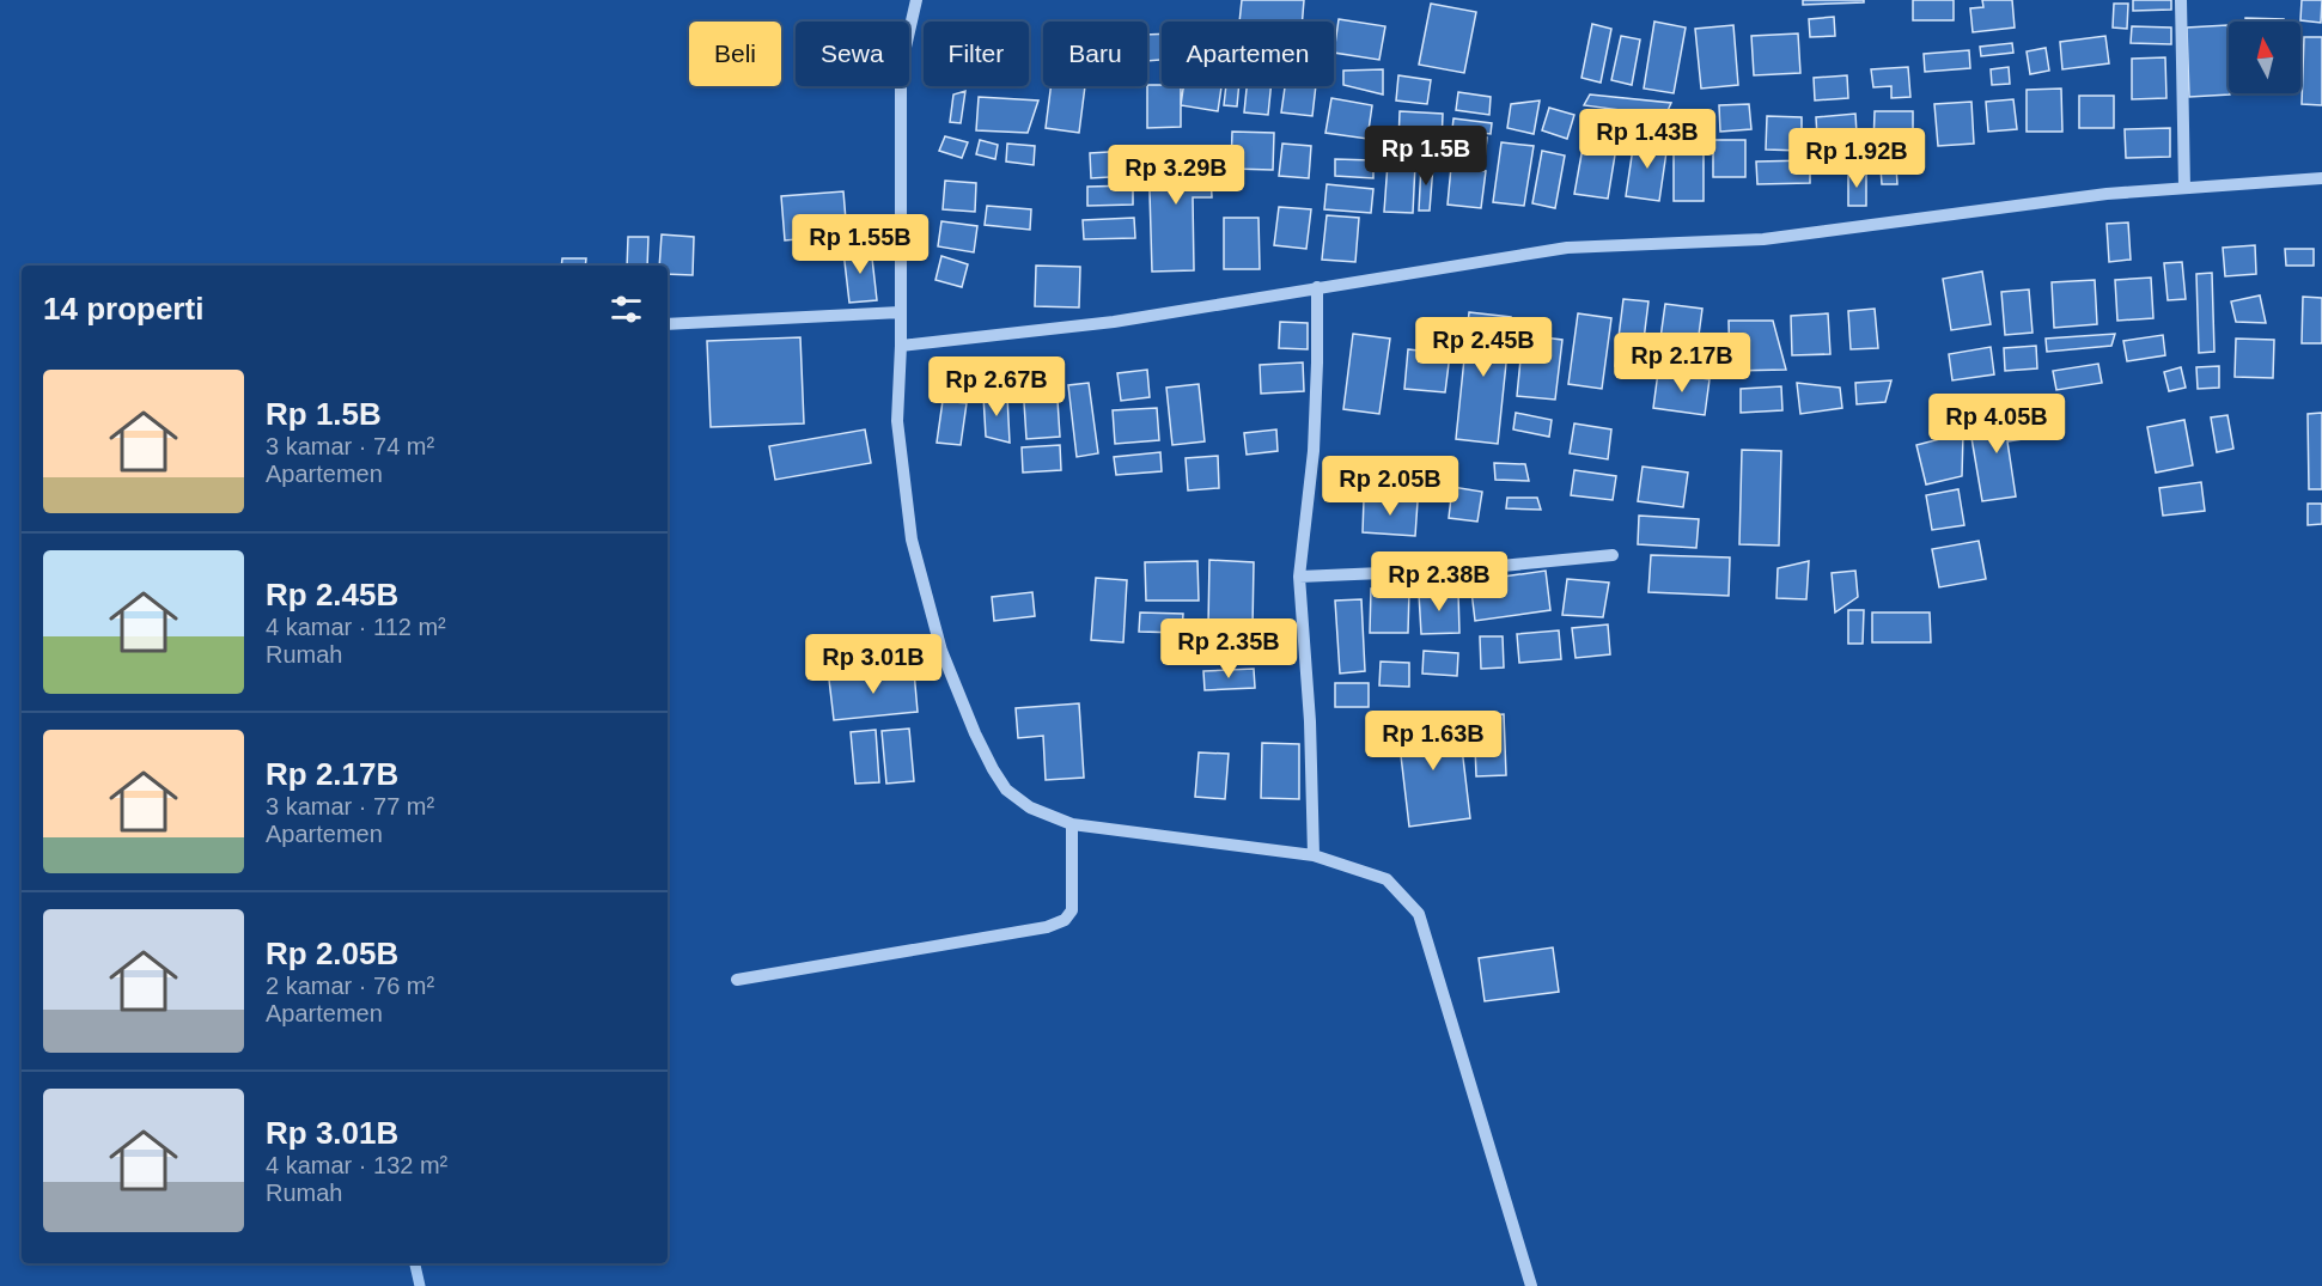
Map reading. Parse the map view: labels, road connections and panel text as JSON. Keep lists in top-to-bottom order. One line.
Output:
{"north":"top","page":{"chip":["Beli","Sewa","Filter","Baru","Apartemen"],"price":["Rp 1.43B","Rp 1.5B","Rp 1.92B","Rp 3.29B","Rp 1.55B","Rp 2.45B","Rp 2.17B","Rp 2.67B","Rp 4.05B","Rp 2.05B","Rp 2.38B","Rp 2.35B","Rp 3.01B","Rp 1.63B"],"heading":"14 properti","list":[{"name":"Rp 1.5B","note":"3 kamar · 74 m² · Apartemen"},{"name":"Rp 2.45B","note":"4 kamar · 112 m² · Rumah"},{"name":"Rp 2.17B","note":"3 kamar · 77 m² · Apartemen"},{"name":"Rp 2.05B","note":"2 kamar · 76 m² · Apartemen"},{"name":"Rp 3.01B","note":"4 kamar · 132 m² · Rumah"}]}}
